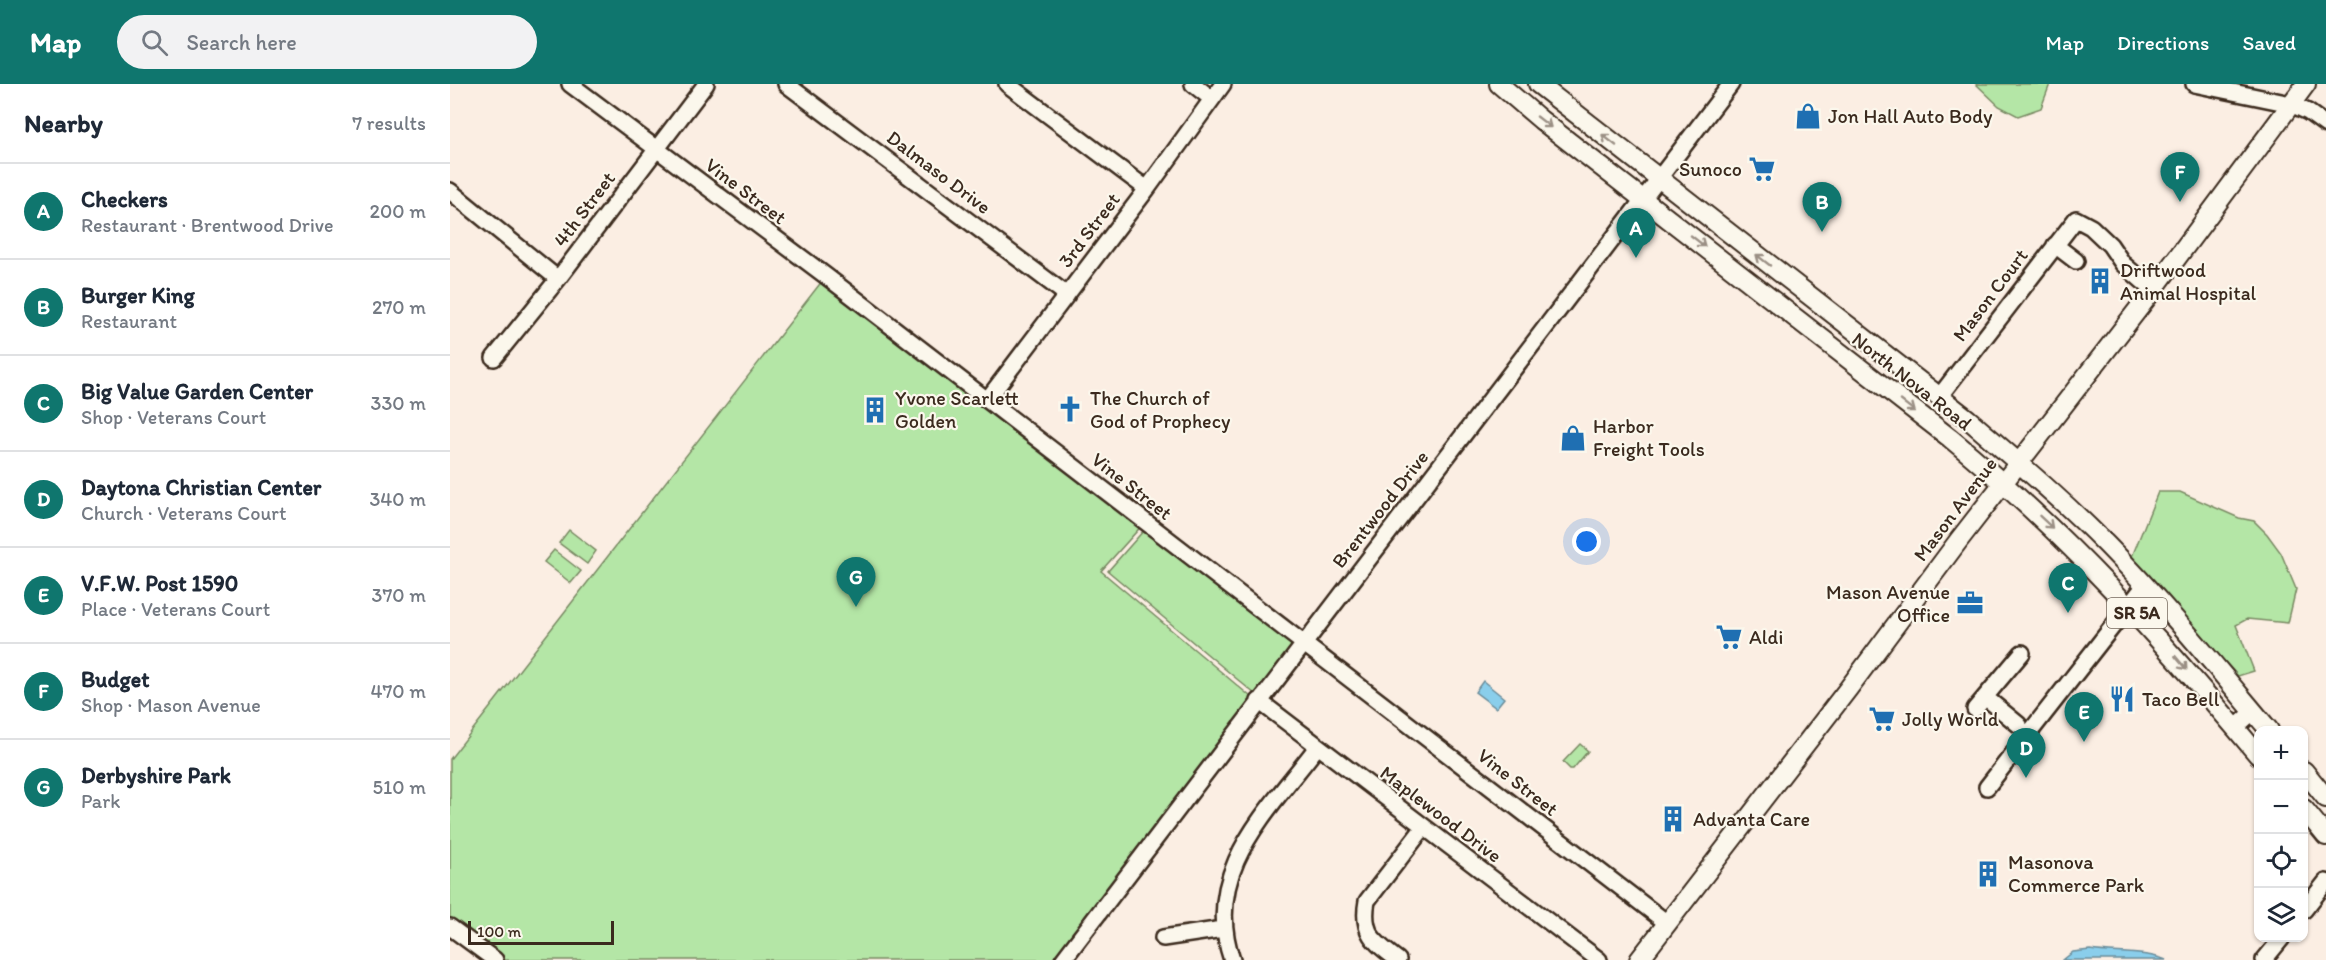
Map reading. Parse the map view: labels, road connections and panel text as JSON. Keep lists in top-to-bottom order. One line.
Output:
{"streets":{"main road":["North Nova Road","Mason Avenue","SR 5A"],"street":["Dalmaso Drive","Vine Street","4th Street","3rd Street","Mason Court","Brentwood Drive","Maplewood Drive"]},"crossings":[["Dalmaso Drive","3rd Street"],["Vine Street","4th Street"],["Vine Street","3rd Street"],["Vine Street","Brentwood Drive"],["Vine Street","Mason Avenue"],["Mason Court","North Nova Road"],["Mason Court","Mason Avenue"],["North Nova Road","Brentwood Drive"],["North Nova Road","Mason Avenue"],["Brentwood Drive","Maplewood Drive"]],"places":{"shop":["Jon Hall Auto Body","Harbor Freight Tools"],"supermarket":["Sunoco","Aldi","Jolly World"],"building":["Driftwood Animal Hospital","Yvone Scarlett Golden","Advanta Care","Masonova Commerce Park"],"church":["The Church of God of Prophecy"],"office":["Mason Avenue Office"],"restaurant":["Taco Bell"]},"scale_bar":"100 m","page":{"header":"Map","search":"Search here","nav":["Map","Directions","Saved"],"heading":["Nearby","7 results"],"pins":["F","B","A","G","C","E","D"],"list":[{"mark":"A","name":"Checkers","note":"Restaurant · Brentwood Drive","value":"200 m"},{"mark":"B","name":"Burger King","note":"Restaurant","value":"270 m"},{"mark":"C","name":"Big Value Garden Center","note":"Shop · Veterans Court","value":"330 m"},{"mark":"D","name":"Daytona Christian Center","note":"Church · Veterans Court","value":"340 m"},{"mark":"E","name":"V.F.W. Post 1590","note":"Place · Veterans Court","value":"370 m"},{"mark":"F","name":"Budget","note":"Shop · Mason Avenue","value":"470 m"},{"mark":"G","name":"Derbyshire Park","note":"Park","value":"510 m"}],"map_buttons":["+","−"],"scale":"100 m"}}
